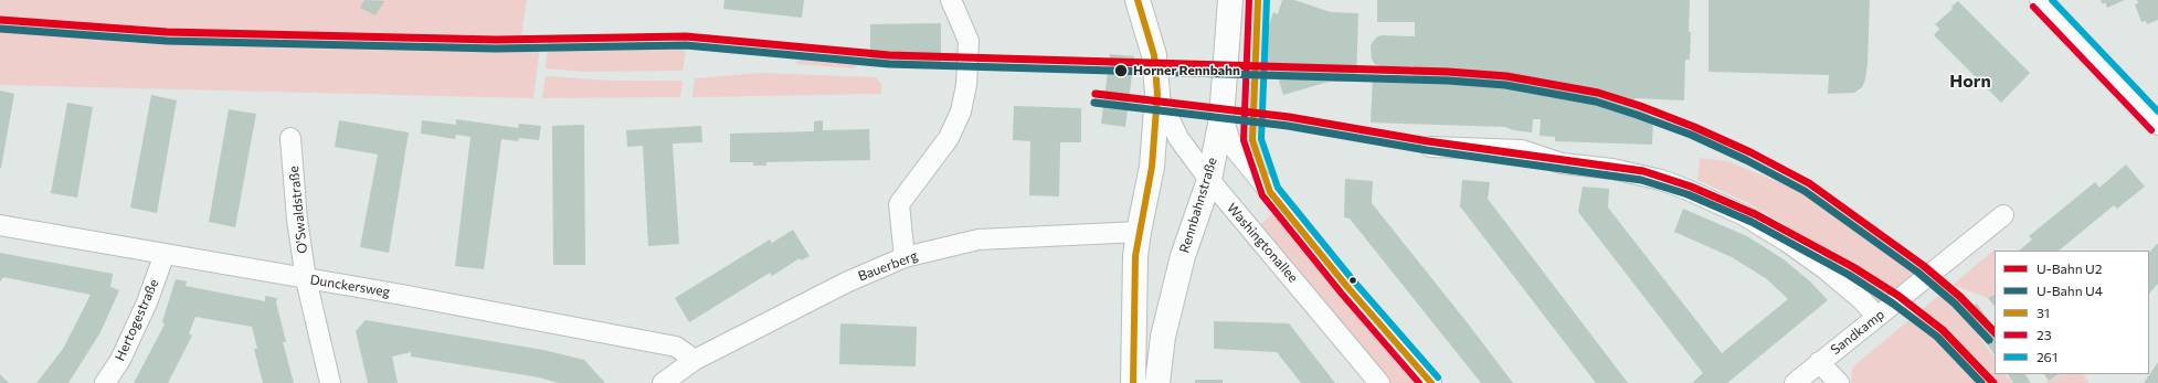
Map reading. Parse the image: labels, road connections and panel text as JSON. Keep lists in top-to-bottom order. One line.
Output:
{"streets":{"main road":["Rennbahnstraße"],"street":["O'Swaldstraße","Washingtonallee","Bauerberg","Dunckersweg","Hertogestraße","Sandkamp"]},"crossings":[["Rennbahnstraße","Washingtonallee"],["O'Swaldstraße","Dunckersweg"],["Bauerberg","Dunckersweg"],["Dunckersweg","Hertogestraße"]],"districts":["Horn"],"places":["Horner Rennbahn"],"lines":["transit line 31","transit line 23","transit line 261","metro line U2","metro line U4"],"legend":["U-Bahn U2","U-Bahn U4","31","23","261"]}
